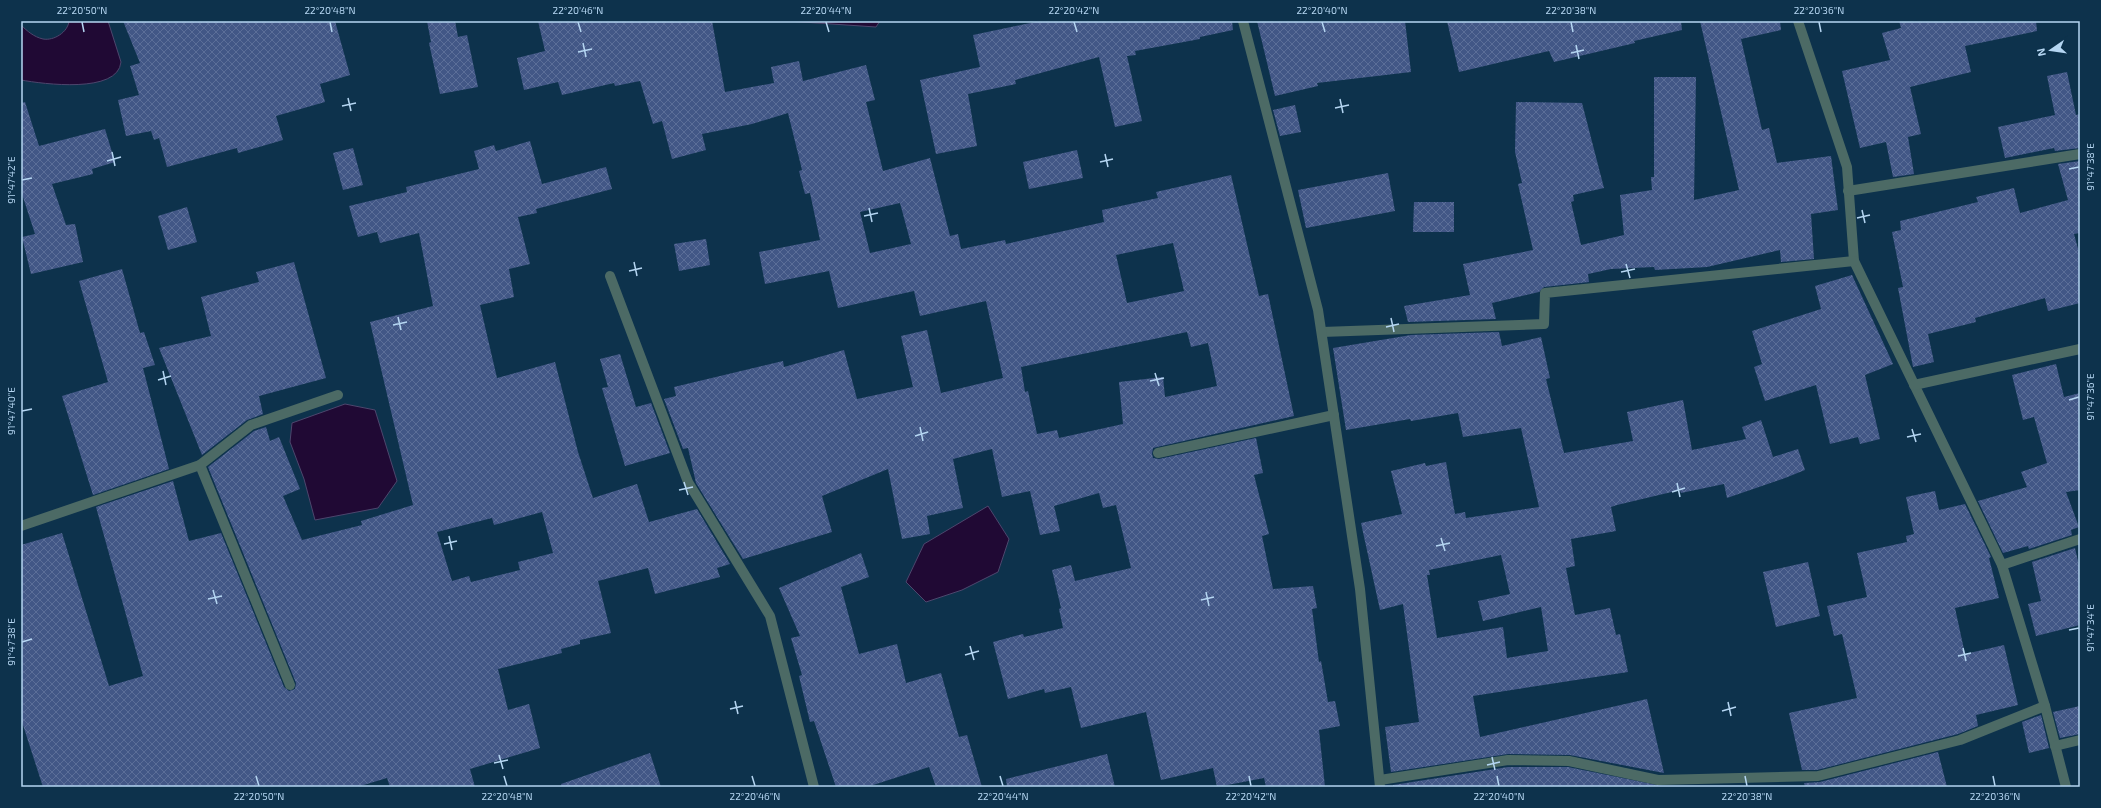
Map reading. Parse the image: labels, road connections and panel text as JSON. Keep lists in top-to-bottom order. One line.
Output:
{"north":"left","coordinates":["22°20'50\"N","22°20'48\"N","22°20'46\"N","22°20'44\"N","22°20'42\"N","22°20'40\"N","22°20'38\"N","22°20'36\"N","91°47'38\"E","91°47'42\"E","91°47'36\"E","91°47'40\"E","91°47'34\"E"]}
